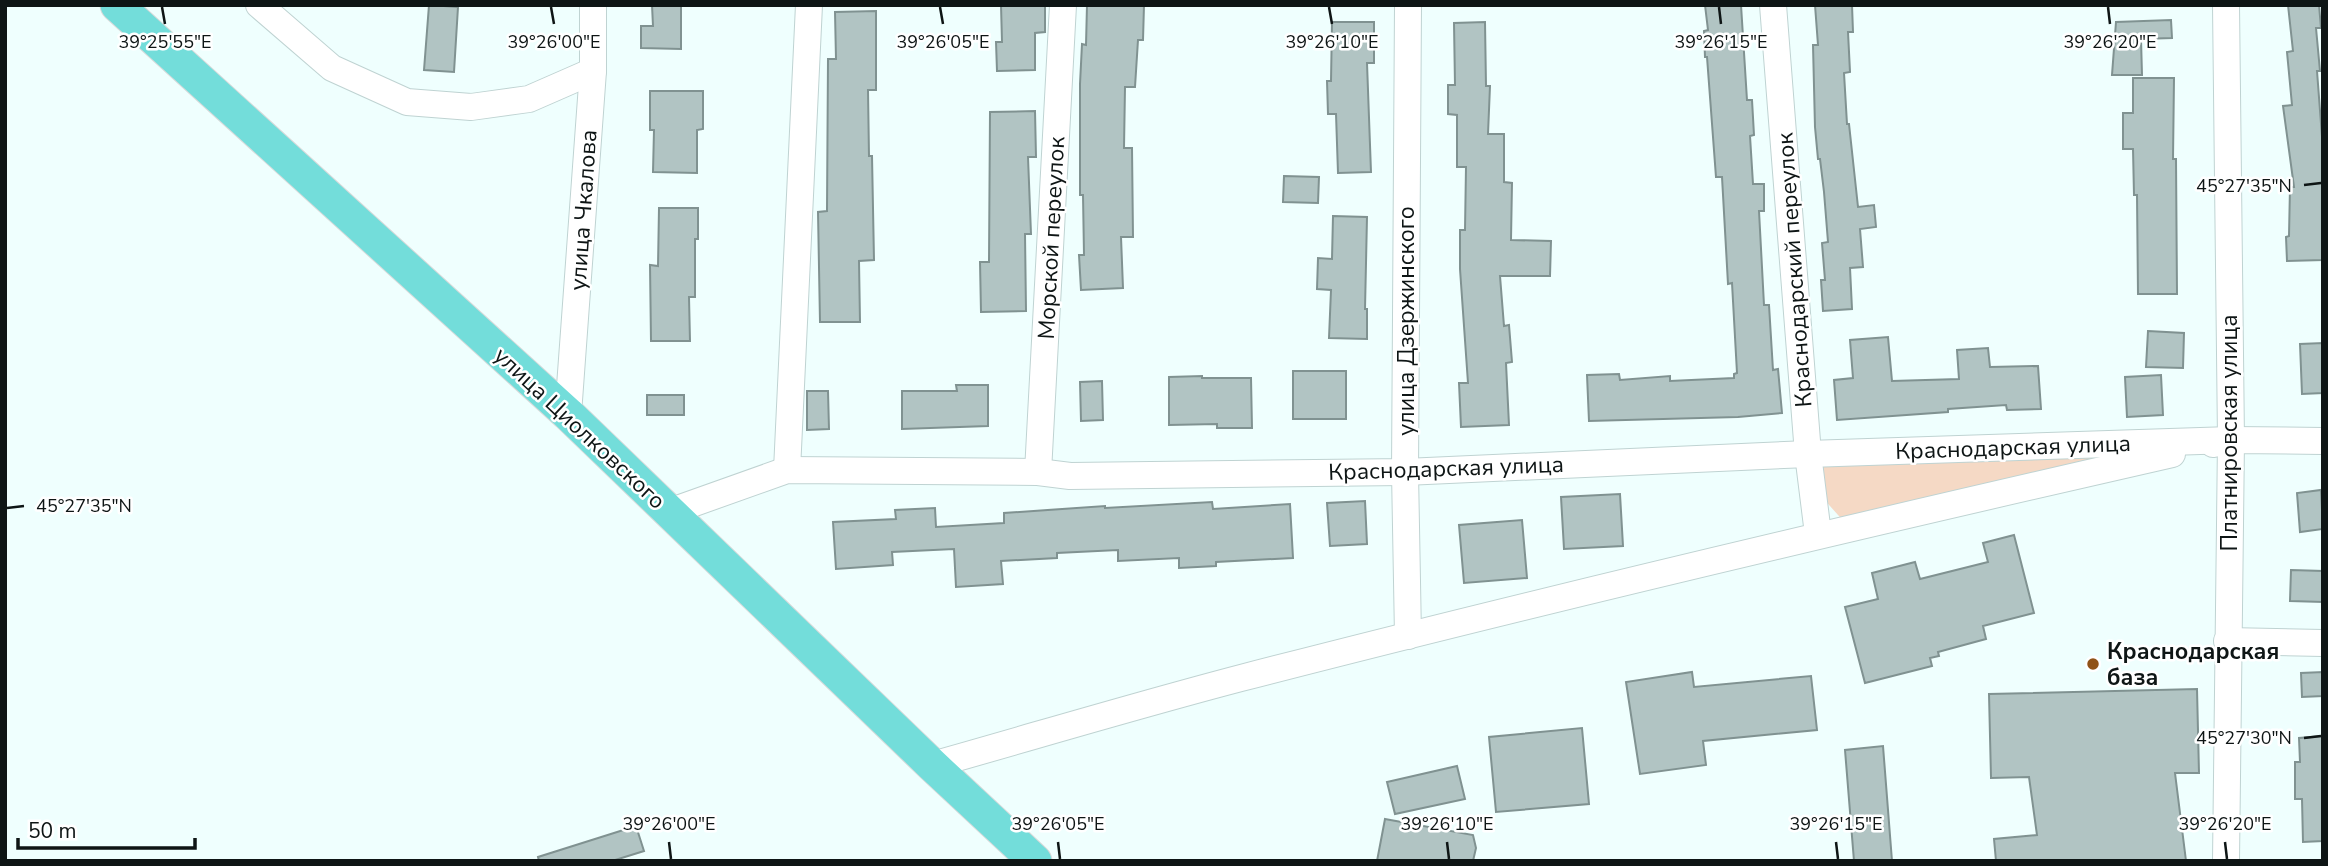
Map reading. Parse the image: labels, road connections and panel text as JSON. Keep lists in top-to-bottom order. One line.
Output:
{"streets":{"main road":["улица Циолковского"],"street":["улица Чкалова","Морской переулок","Краснодарский переулок","улица Дзержинского","Платнировская улица","Краснодарская улица"]},"crossings":[["улица Чкалова","улица Циолковского"],["Морской переулок","Краснодарская улица"],["Краснодарский переулок","Краснодарская улица"],["улица Дзержинского","Краснодарская улица"],["улица Циолковского","Краснодарская улица"],["Платнировская улица","Краснодарская улица"]],"places":["Краснодарская база"],"scale_bar":"50 m","coordinates":["39°25'55\"E","39°26'00\"E","39°26'05\"E","39°26'10\"E","39°26'15\"E","39°26'20\"E","45°27'35\"N","45°27'30\"N"]}
